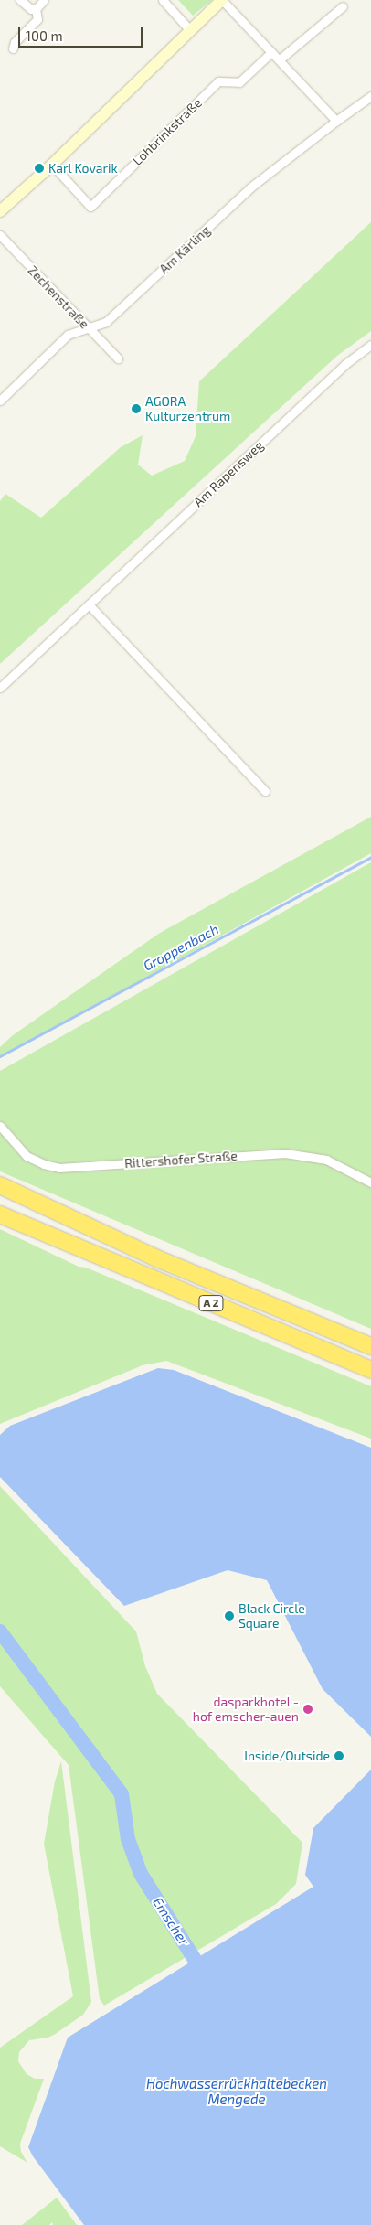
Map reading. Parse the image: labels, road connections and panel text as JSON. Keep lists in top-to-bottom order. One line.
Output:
{"streets":{"highway":["A 2"],"street":["Lohbrinkstraße","Am Kärling","Zechenstraße","Am Rapensweg","Rittershofer Straße"]},"crossings":[["Am Kärling","Zechenstraße"]],"water":["Groppenbach","Emscher","Hochwasserrückhaltebecken Mengede"],"places":["Karl Kovarik","AGORA Kulturzentrum","Black Circle Square","dasparkhotel - hof emscher-auen","Inside/Outside"],"scale_bar":"100 m"}
